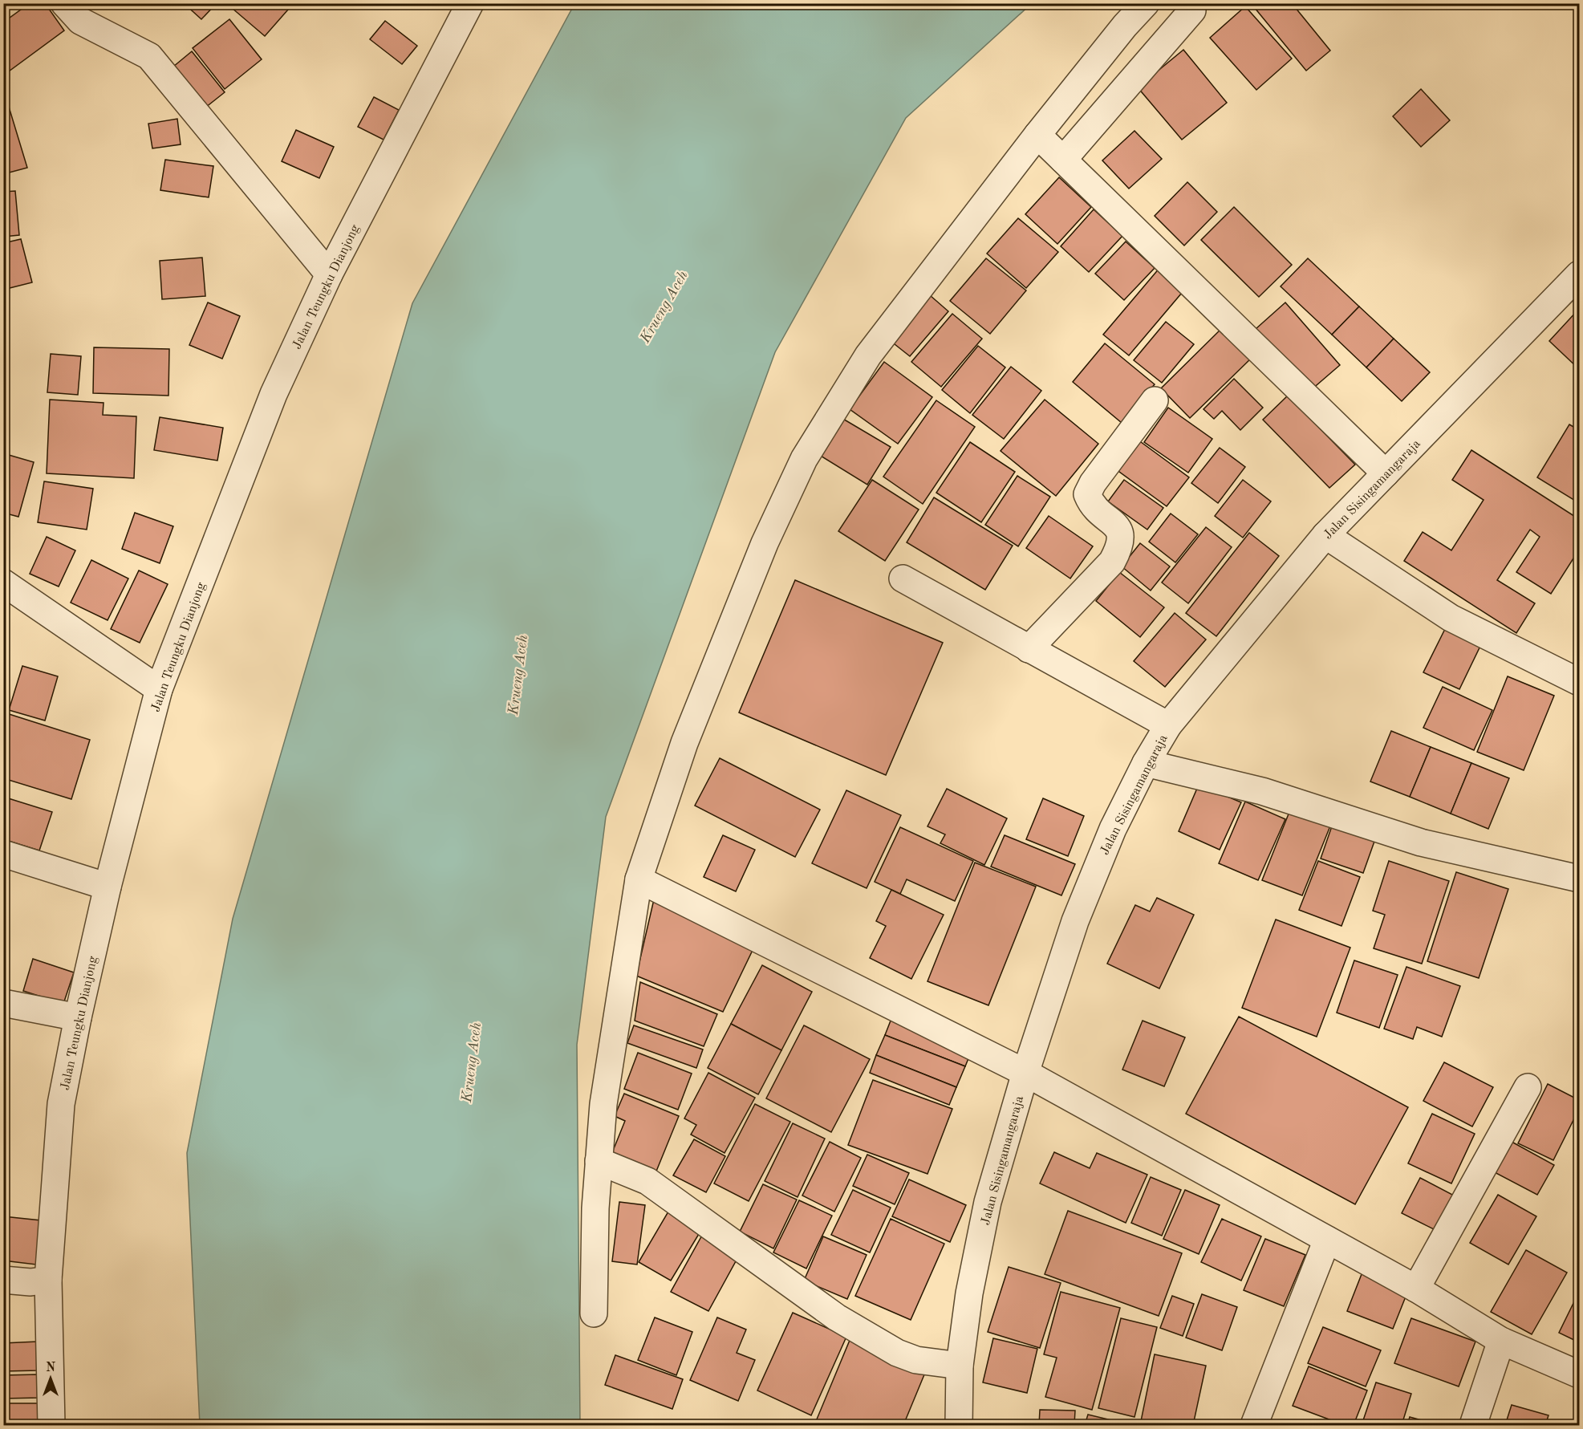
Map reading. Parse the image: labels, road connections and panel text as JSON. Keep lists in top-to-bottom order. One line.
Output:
{"streets":{"street":["Jalan Teungku Dianjong","Jalan Sisingamangaraja"]},"water":["Krueng Aceh"],"north":"top"}
